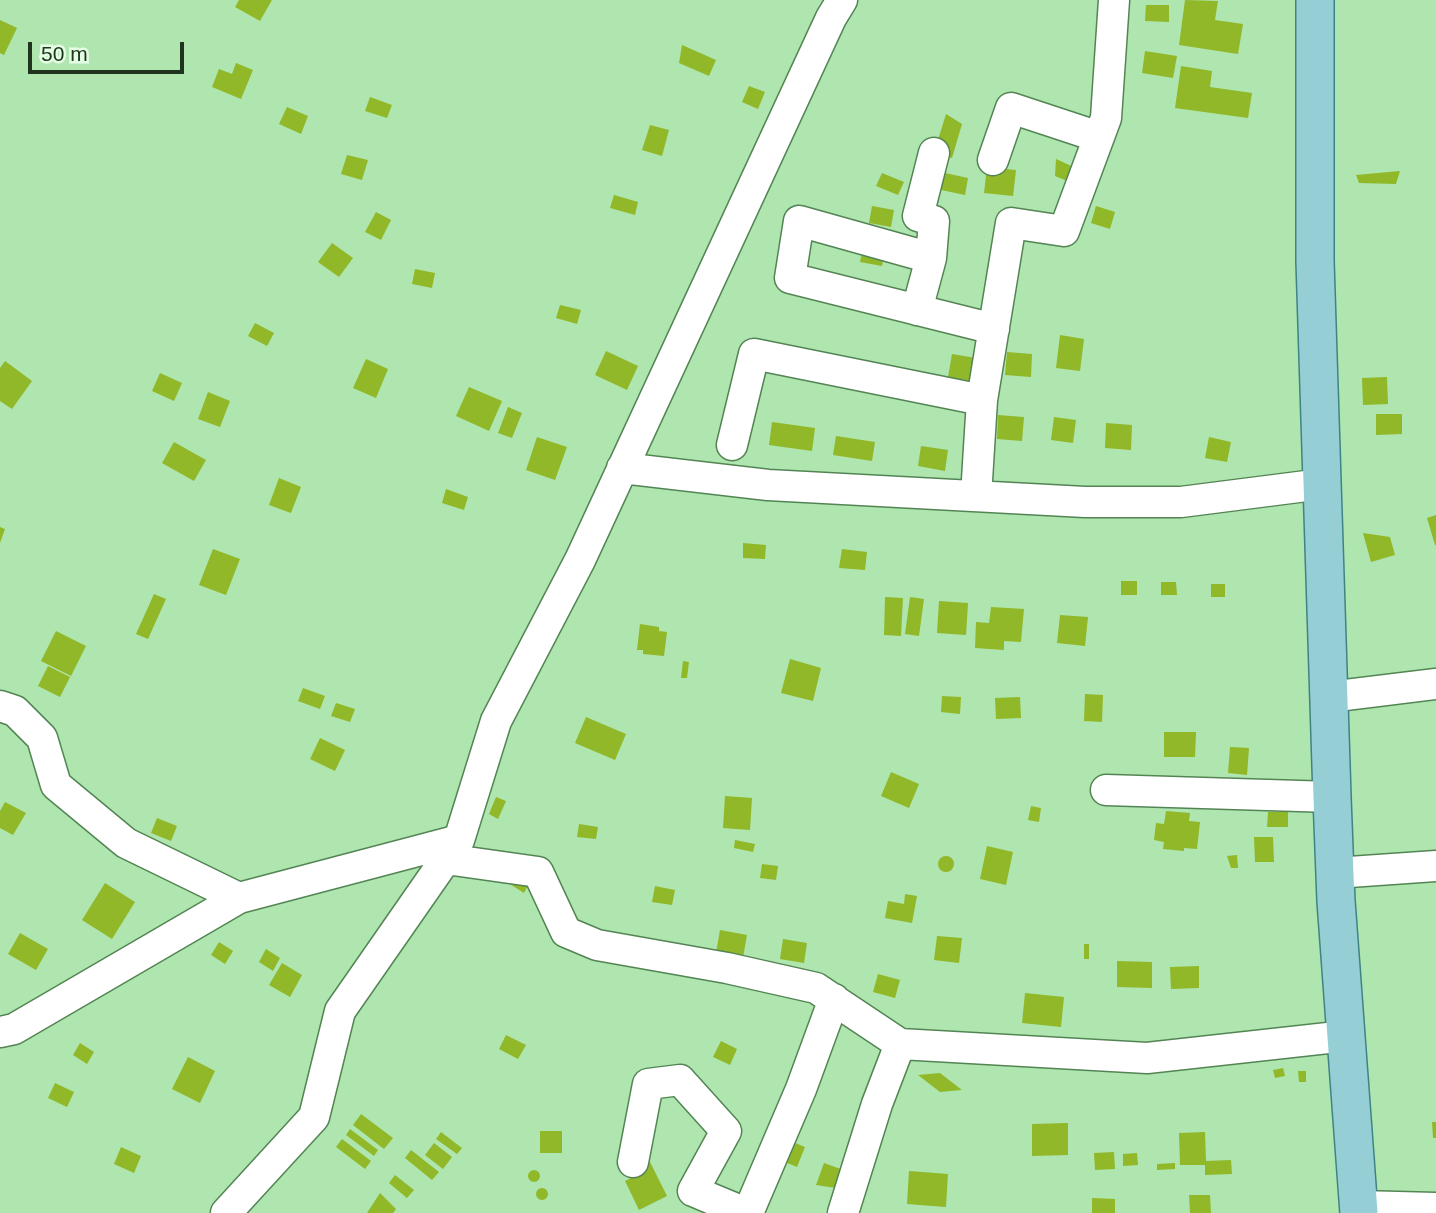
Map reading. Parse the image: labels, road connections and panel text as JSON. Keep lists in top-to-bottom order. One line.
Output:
{"scale_bar":"50 m"}
